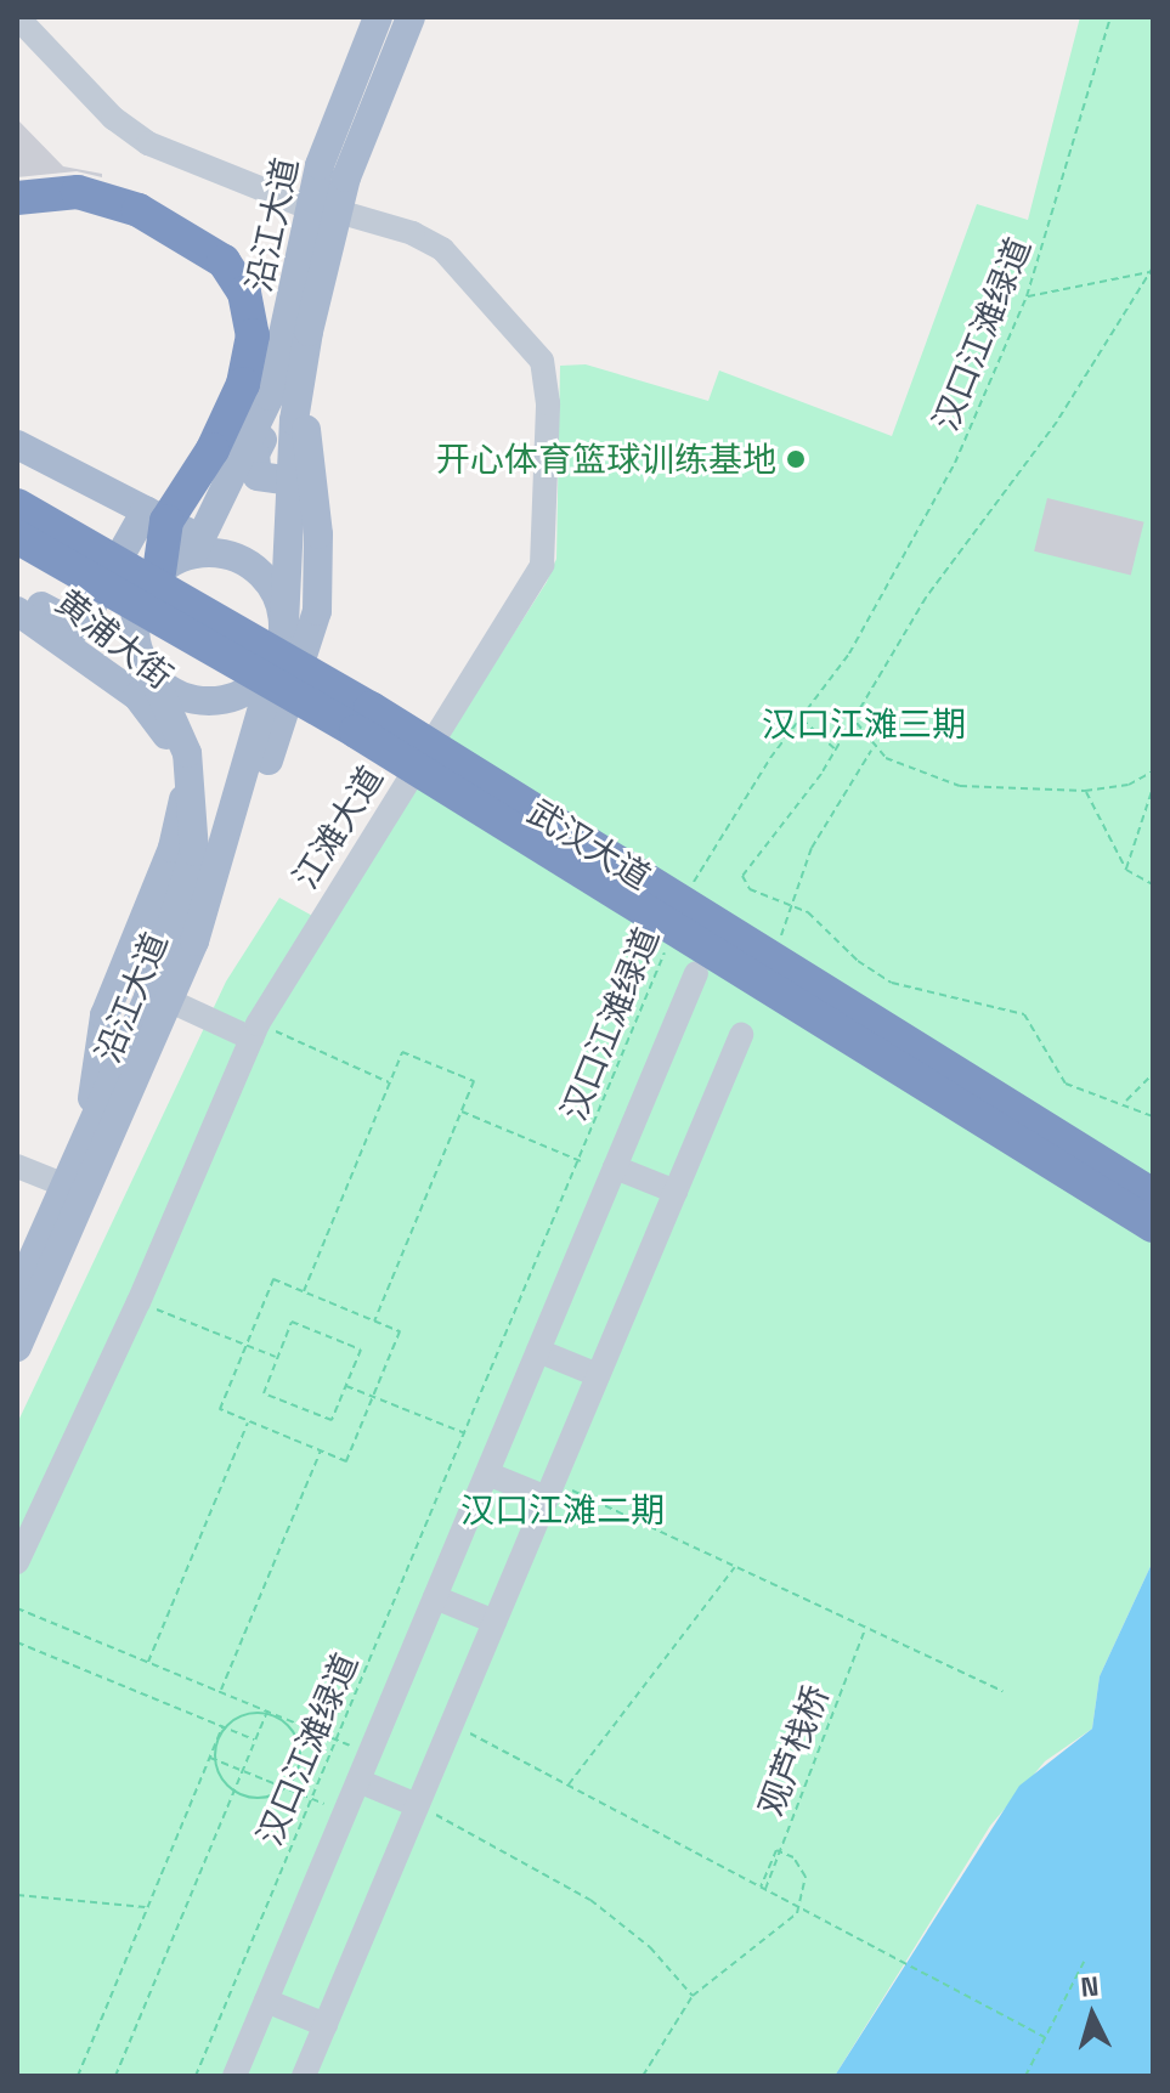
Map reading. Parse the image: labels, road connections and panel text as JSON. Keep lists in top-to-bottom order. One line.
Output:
{"streets":{"highway":["武汉大道"],"main road":["沿江大道","黄浦大街"],"street":["江滩大道"],"path":["汉口江滩绿道","观芦栈桥"]},"crossings":[["沿江大道","黄浦大街"],["沿江大道","江滩大道"]],"parks":["汉口江滩三期","汉口江滩二期"],"places":["开心体育篮球训练基地"],"north":"top"}
